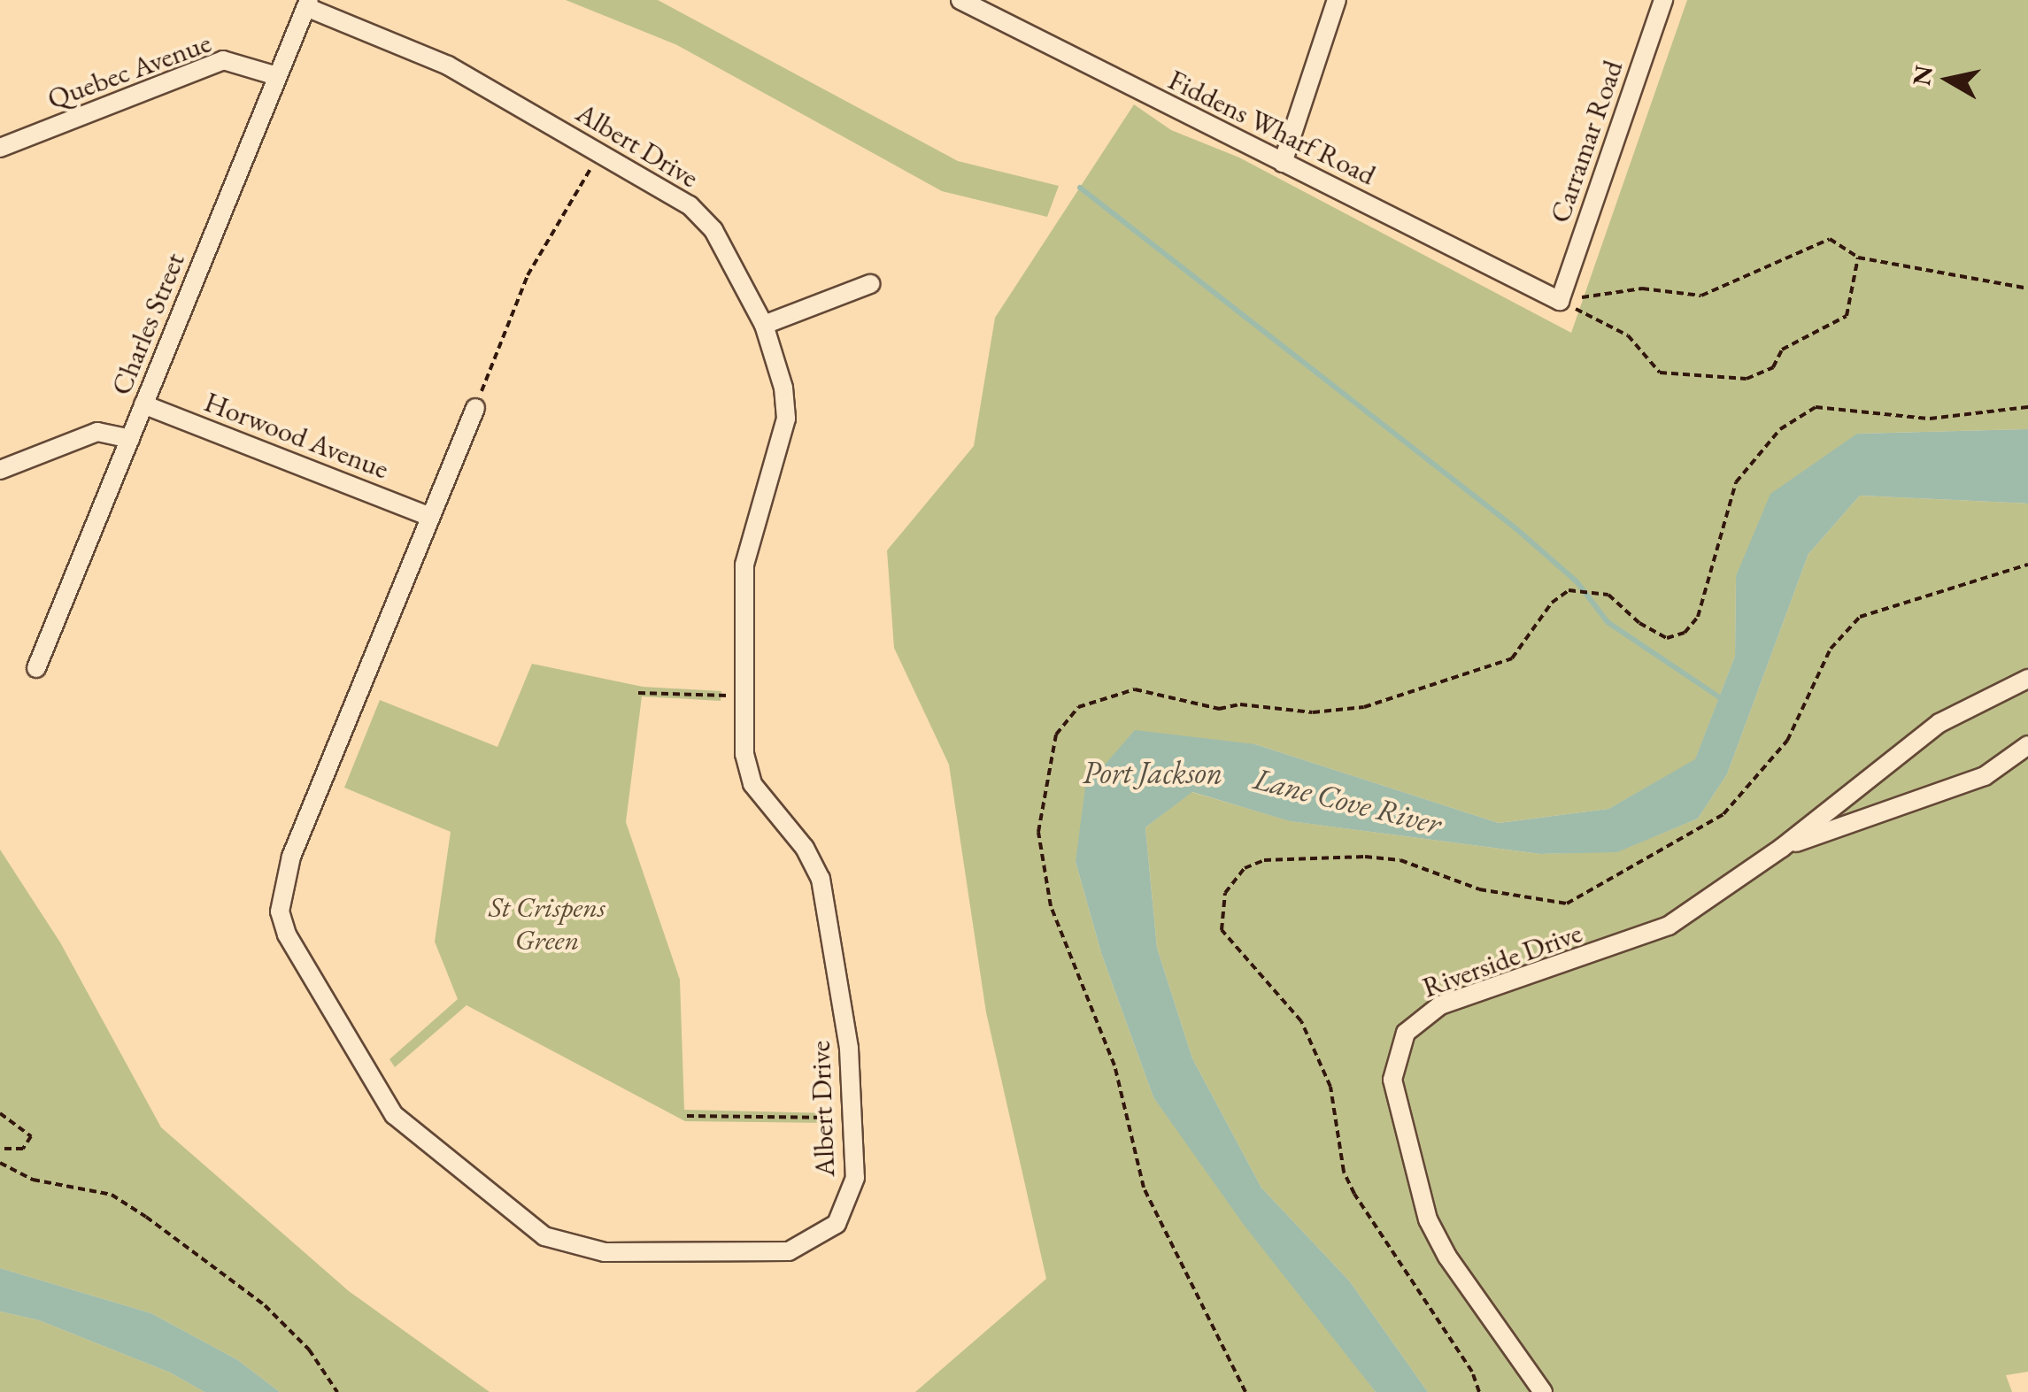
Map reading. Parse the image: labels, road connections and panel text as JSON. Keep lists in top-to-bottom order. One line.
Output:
{"streets":{"street":["Quebec Avenue","Fiddens Wharf Road","Carramar Road","Albert Drive","Charles Street","Horwood Avenue","Riverside Drive"]},"crossings":[["Quebec Avenue","Charles Street"],["Fiddens Wharf Road","Carramar Road"],["Albert Drive","Charles Street"],["Albert Drive","Horwood Avenue"],["Charles Street","Horwood Avenue"]],"water":["Port Jackson","Lane Cove River"],"parks":["St Crispens Green"],"north":"left"}
